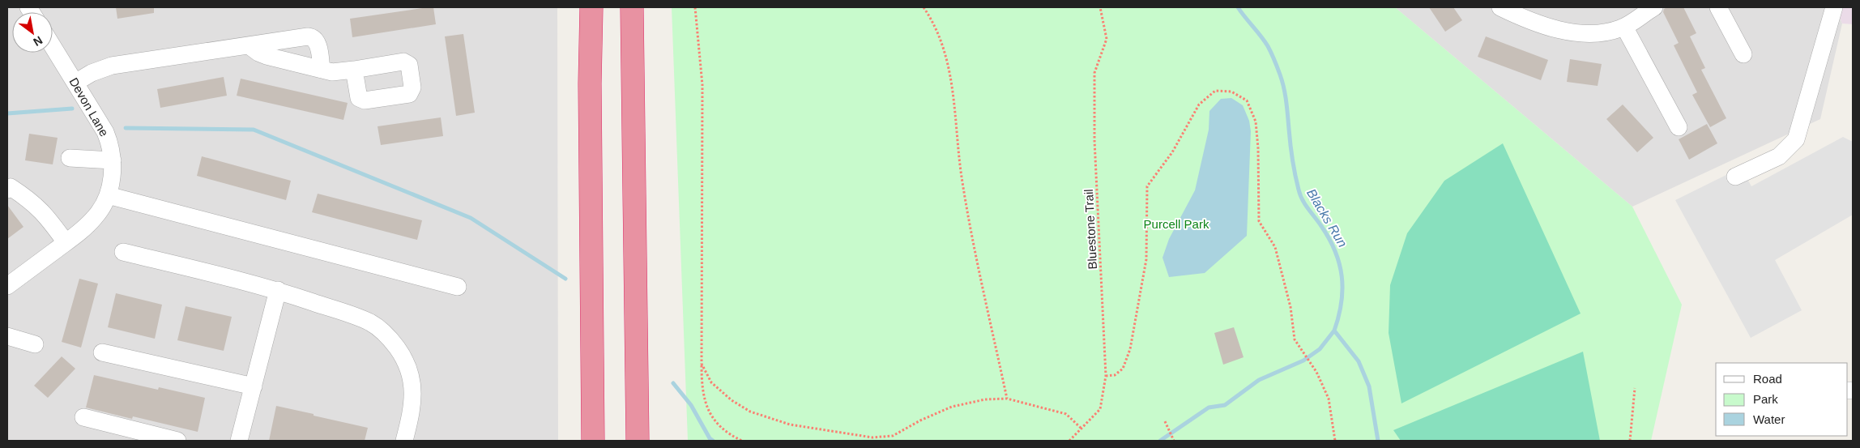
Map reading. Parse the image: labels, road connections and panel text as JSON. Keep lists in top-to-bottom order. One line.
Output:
{"streets":{"street":["Devon Lane"],"path":["Bluestone Trail"]},"water":["Blacks Run"],"parks":["Purcell Park"],"legend":["Road","Park","Water"],"north":"bottom right"}
